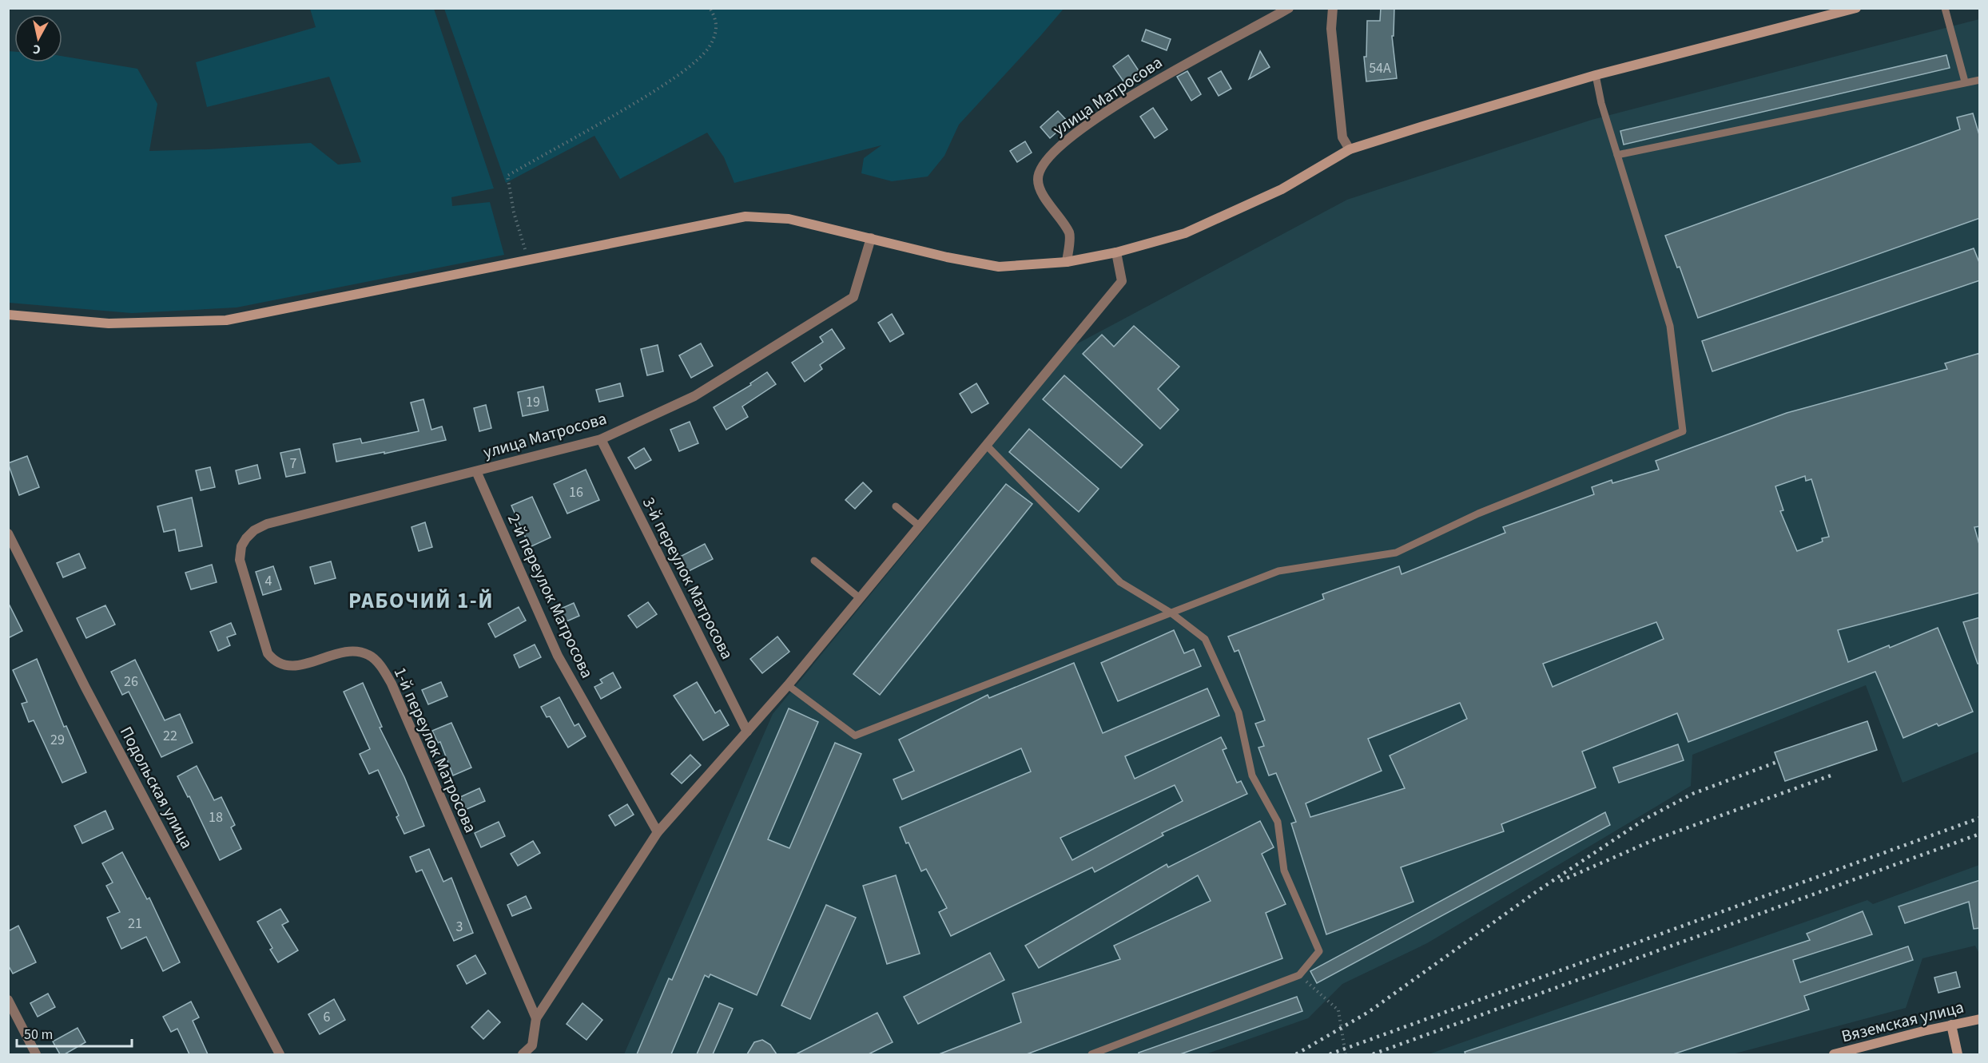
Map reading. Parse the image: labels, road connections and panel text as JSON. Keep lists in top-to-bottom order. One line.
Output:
{"streets":{"main road":["Вяземская улица"],"street":["улица Матросова","3-й переулок Матросова","2-й переулок Матросова","1-й переулок Матросова","Подольская улица"]},"crossings":[["улица Матросова","3-й переулок Матросова"],["улица Матросова","2-й переулок Матросова"],["улица Матросова","1-й переулок Матросова"]],"districts":["РАБОЧИЙ 1‑Й"],"house_numbers":["54А","19","7","16","4","26","22","29","18","21","3","6"],"scale_bar":"50 m","north":"bottom"}
